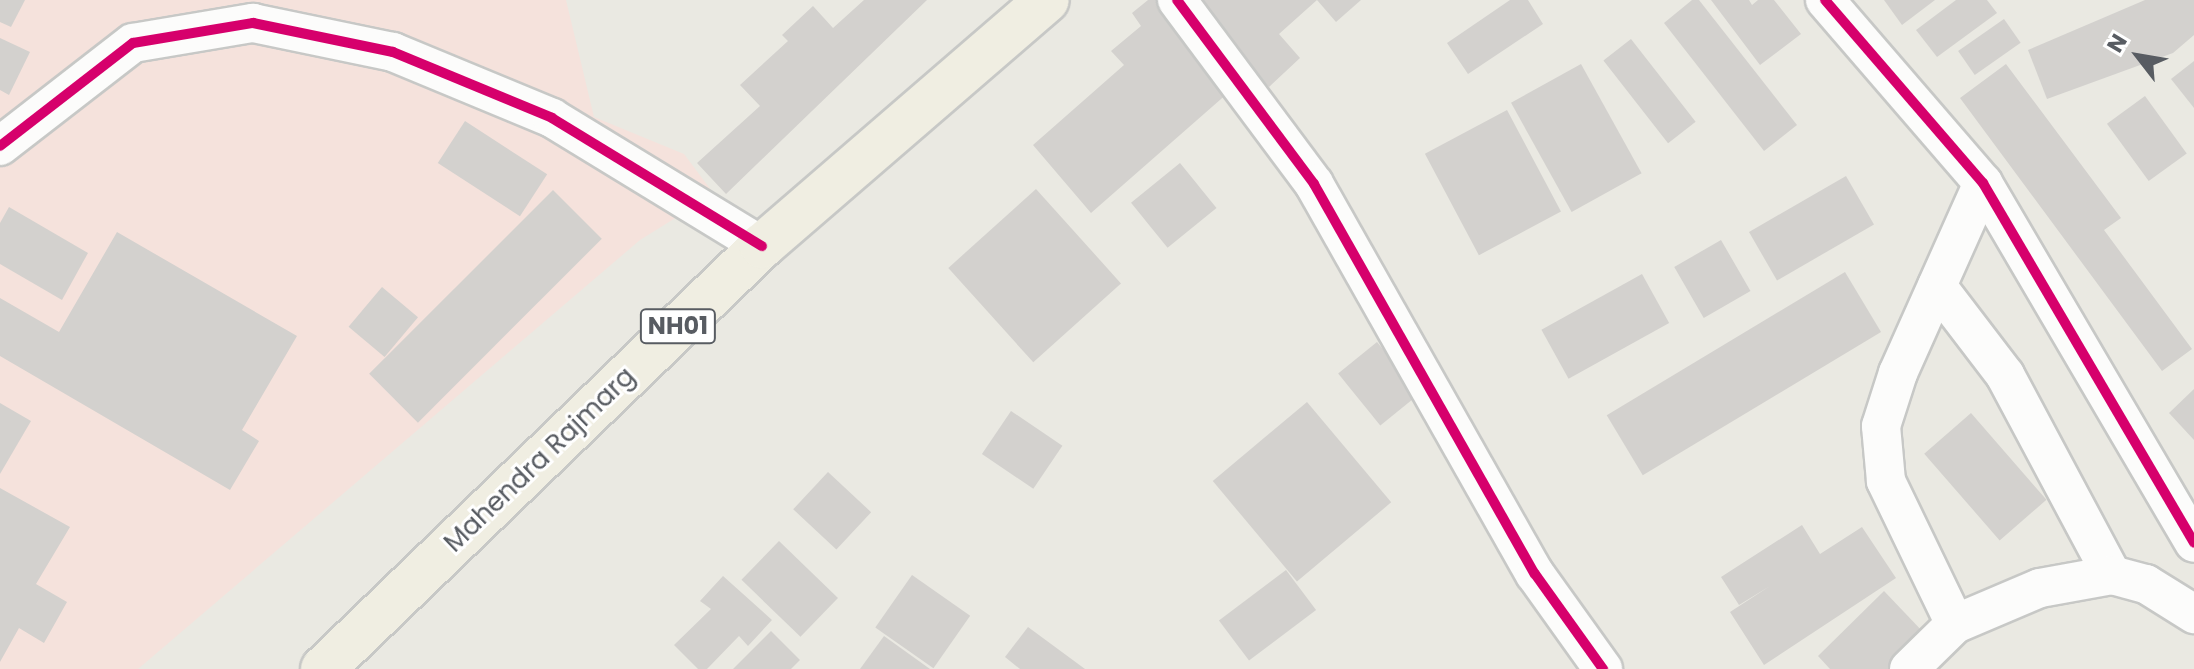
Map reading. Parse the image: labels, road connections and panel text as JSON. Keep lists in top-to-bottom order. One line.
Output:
{"streets":{"highway":["NH01","Mahendra Rajmarg"]},"north":"top left"}
